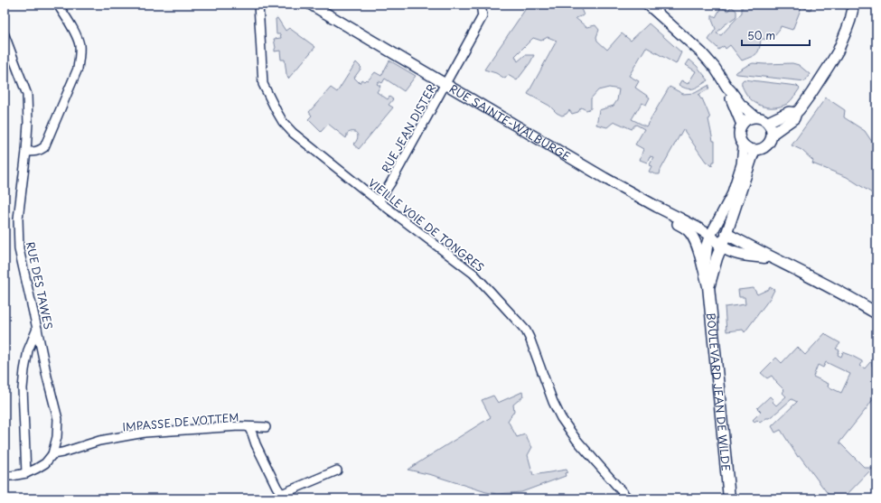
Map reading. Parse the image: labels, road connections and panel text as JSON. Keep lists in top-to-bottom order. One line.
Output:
{"streets":{"main road":["BOULEVARD JEAN DE WILDE"],"street":["RUE SAINTE-WALBURGE","RUE JEAN DISTER","VIEILLE VOIE DE TONGRES","RUE DES TAWES","IMPASSE DE VOTTEM"]},"crossings":[["RUE SAINTE-WALBURGE","RUE JEAN DISTER"],["RUE SAINTE-WALBURGE","BOULEVARD JEAN DE WILDE"],["RUE JEAN DISTER","VIEILLE VOIE DE TONGRES"],["RUE DES TAWES","IMPASSE DE VOTTEM"]],"scale_bar":"50 m"}
